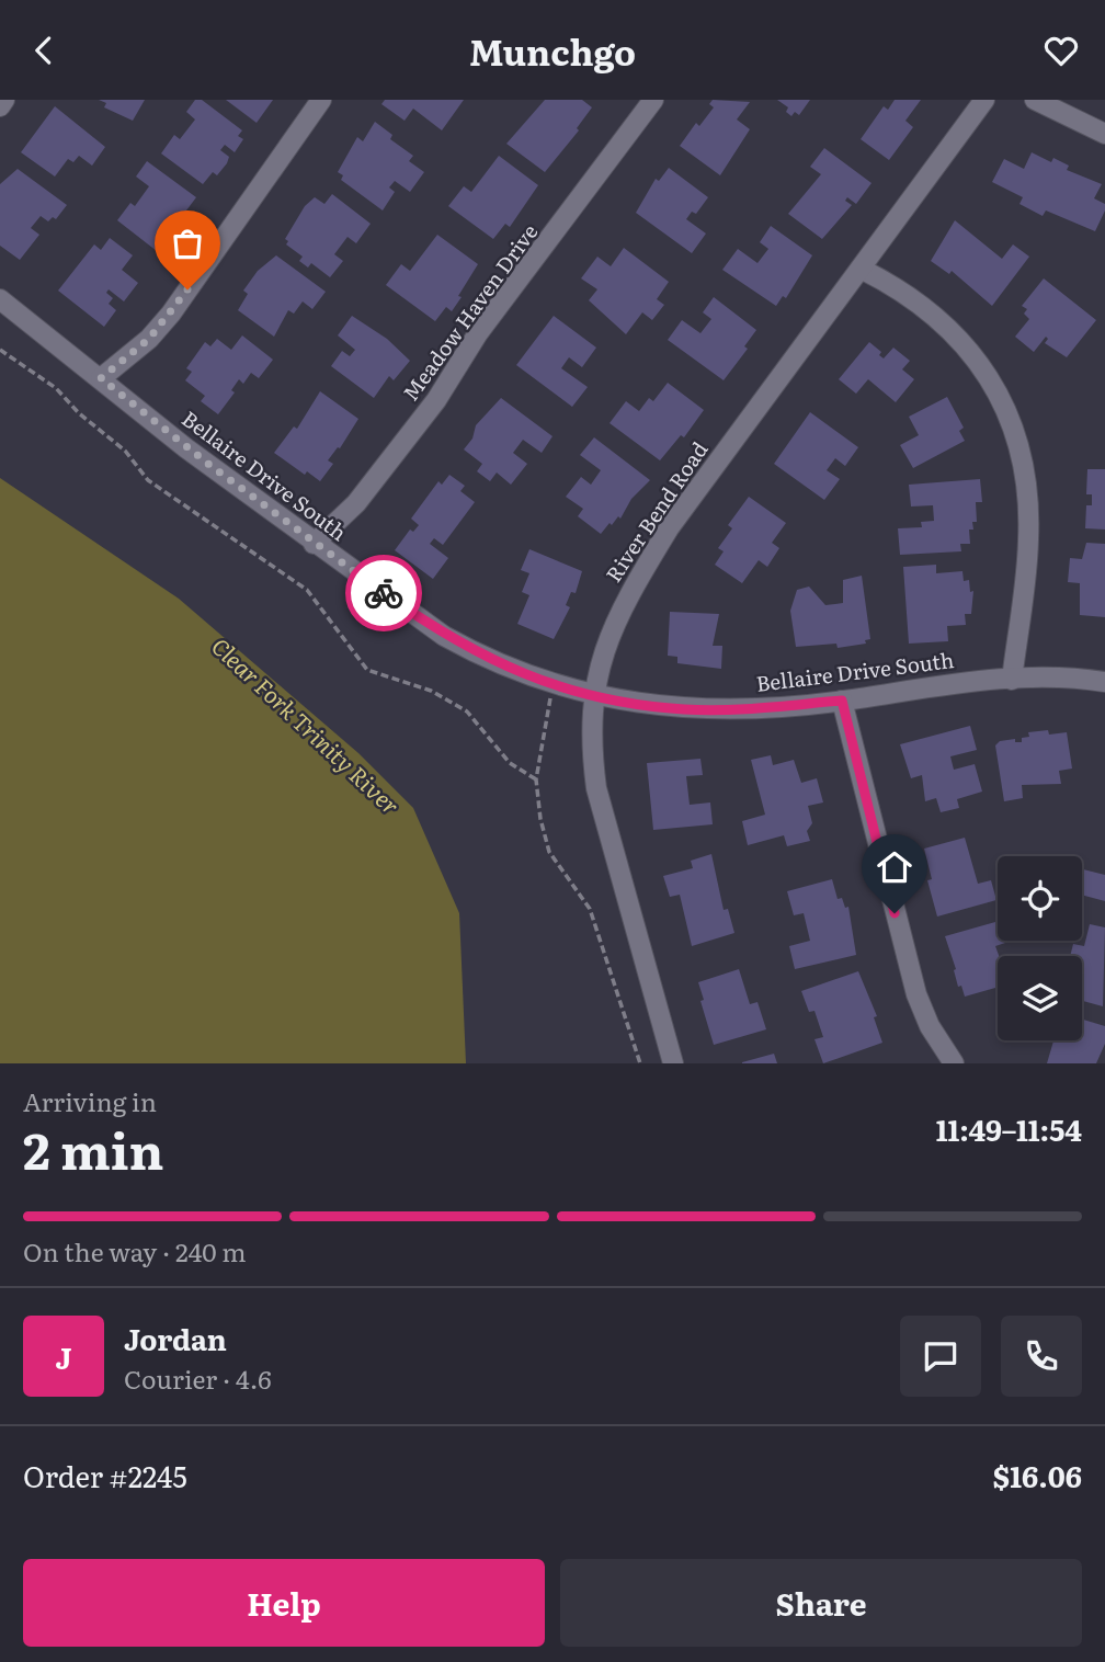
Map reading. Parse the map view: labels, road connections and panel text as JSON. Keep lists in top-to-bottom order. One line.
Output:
{"streets":{"street":["Meadow Haven Drive","Bellaire Drive South","River Bend Road"]},"crossings":[["Meadow Haven Drive","Bellaire Drive South"],["Bellaire Drive South","River Bend Road"]],"water":["Clear Fork Trinity River"],"page":{"header":"Munchgo","heading":["2 min","Arriving in","11:49–11:54"],"panel":["Jordan","Courier · 4.6","Order #2245","$16.06"],"bar":"On the way · 240 m","round":"J","buttons":["Help","Share"]}}
